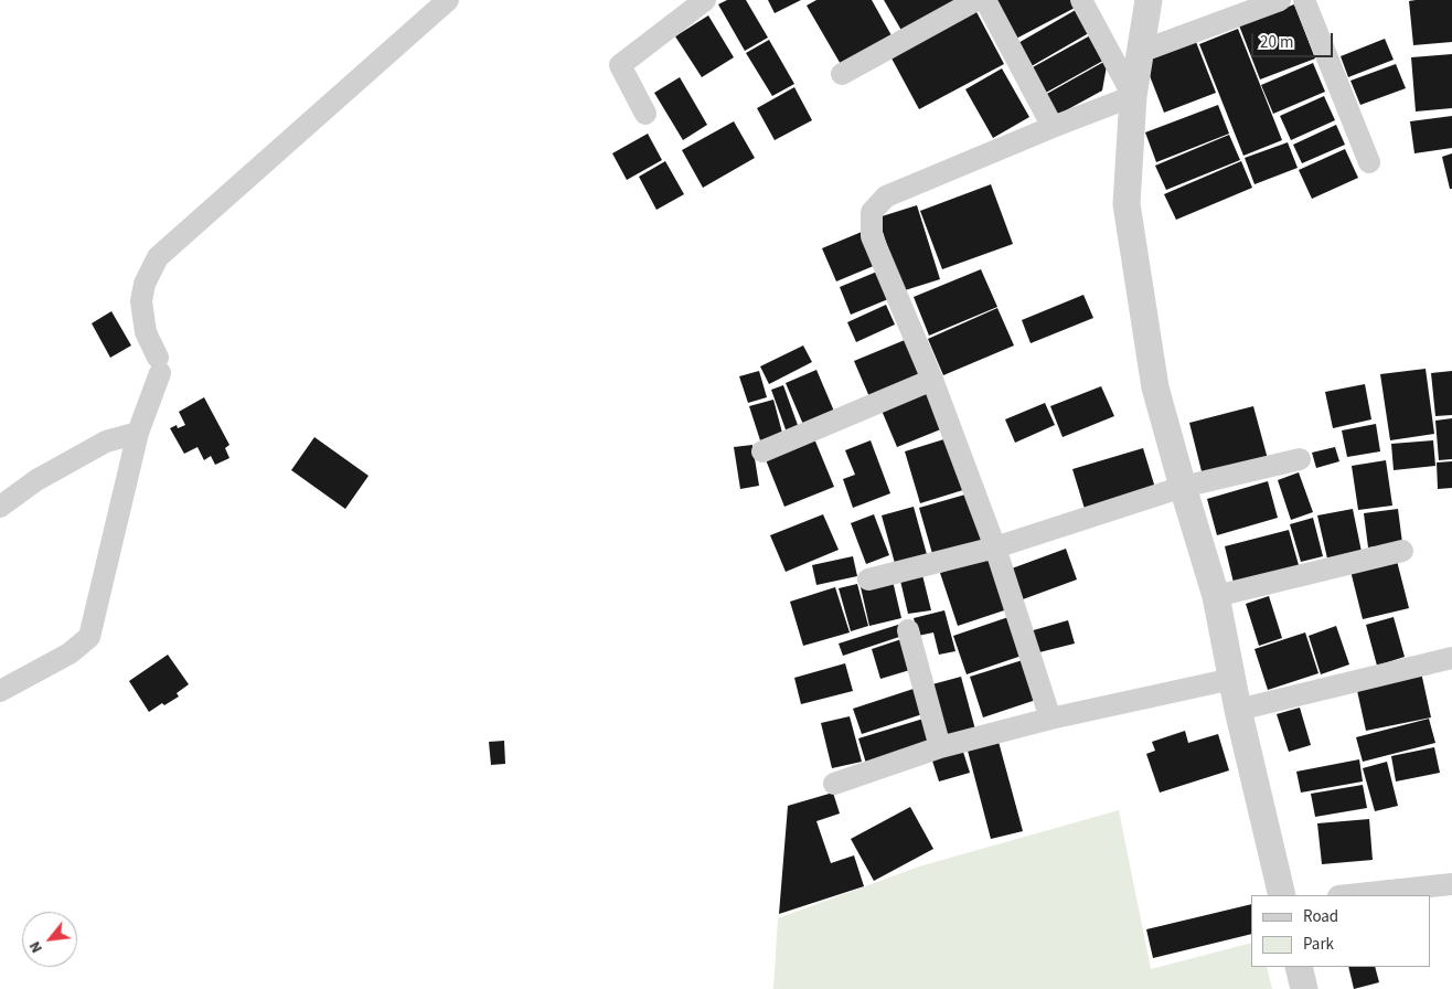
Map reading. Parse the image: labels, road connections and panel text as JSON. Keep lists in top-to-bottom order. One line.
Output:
{"legend":["Road","Park"],"scale_bar":"20 m","north":"bottom left"}
